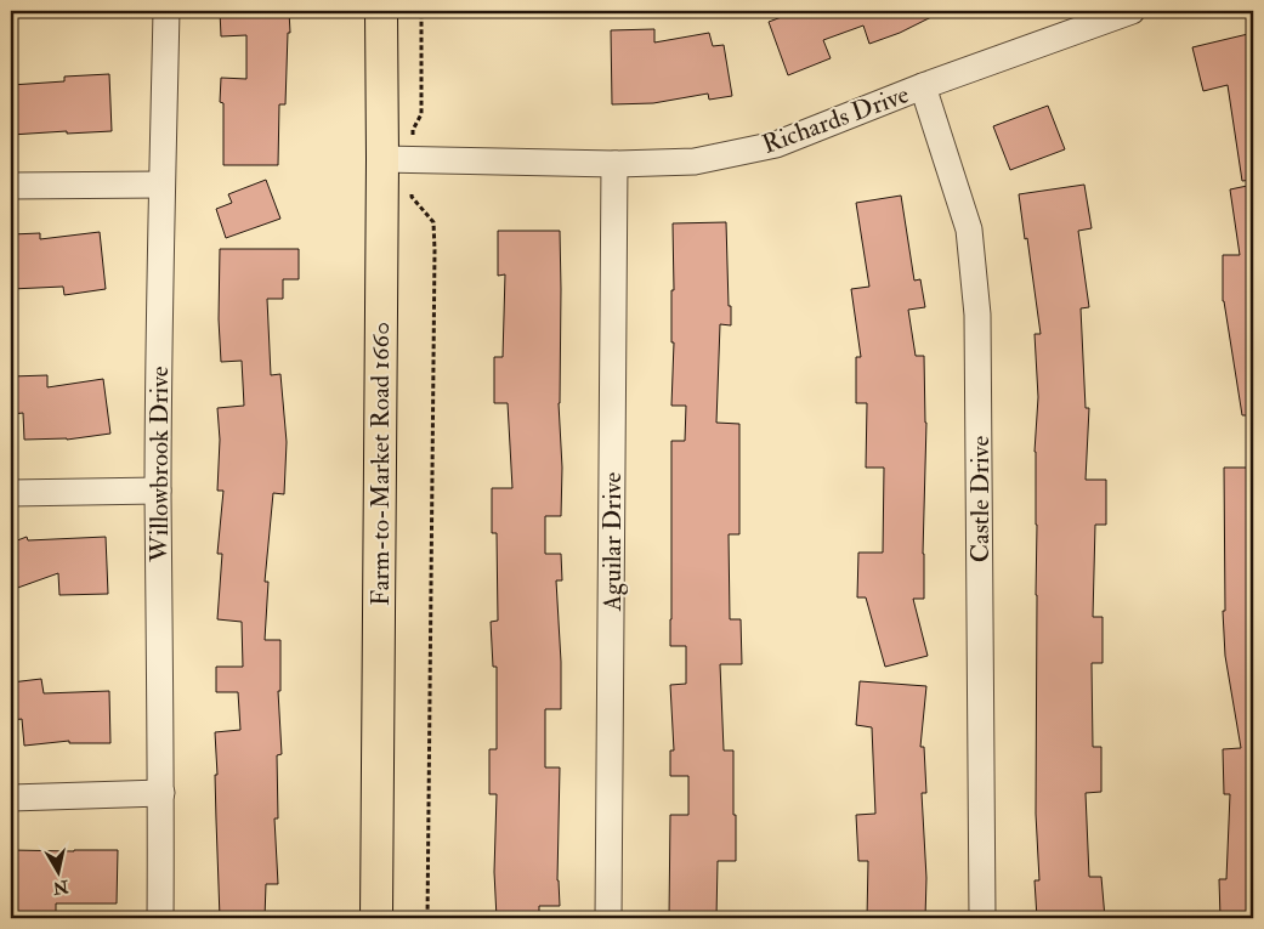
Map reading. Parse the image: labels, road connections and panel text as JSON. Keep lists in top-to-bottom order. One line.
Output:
{"streets":{"main road":["Farm-to-Market Road 1660"],"street":["Richards Drive","Willowbrook Drive","Castle Drive","Aguilar Drive"]},"crossings":[["Richards Drive","Farm-to-Market Road 1660"],["Richards Drive","Castle Drive"],["Richards Drive","Aguilar Drive"]],"north":"bottom"}
